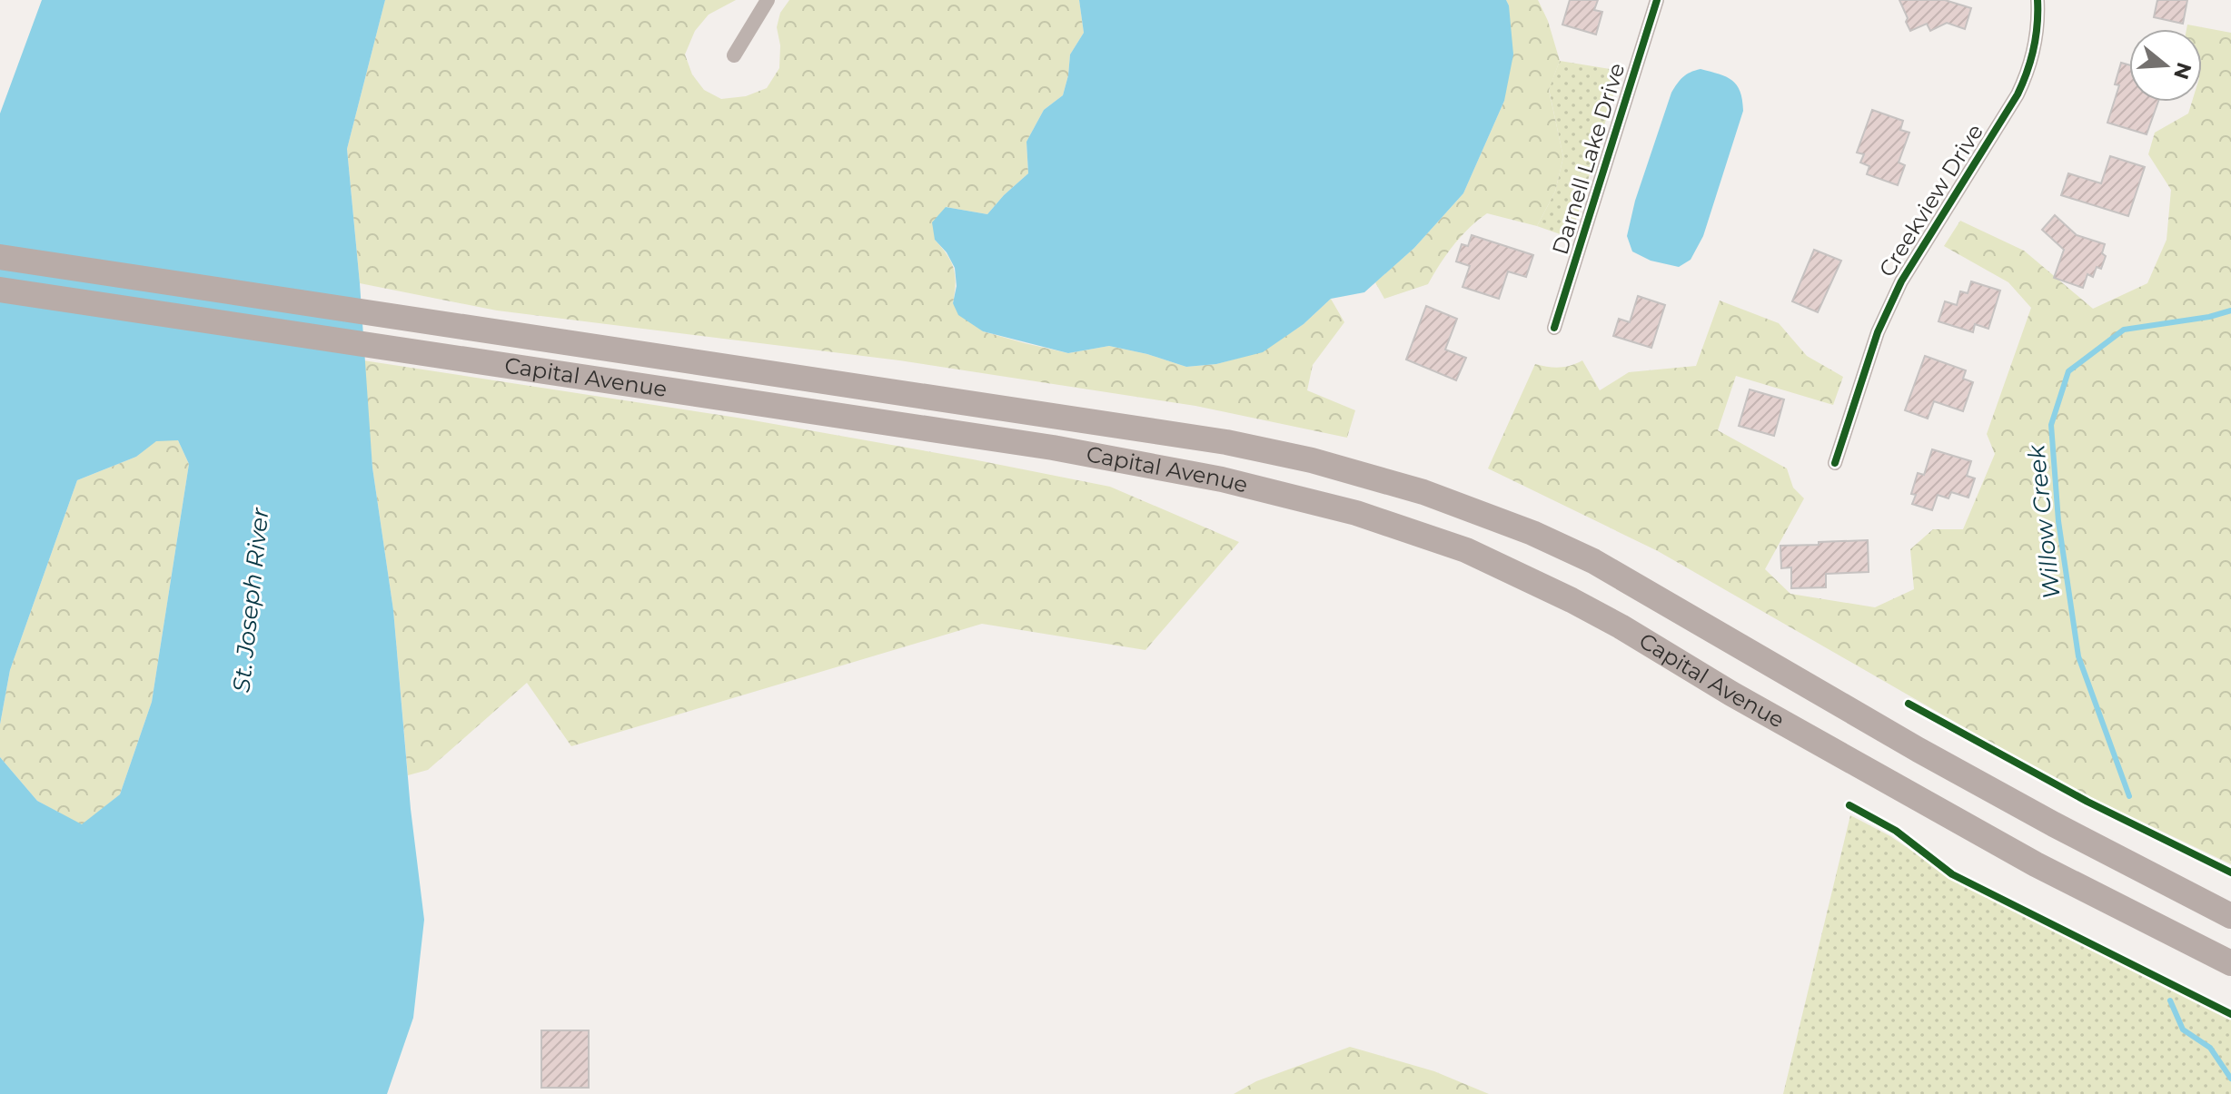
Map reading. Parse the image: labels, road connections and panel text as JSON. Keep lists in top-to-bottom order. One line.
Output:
{"streets":{"highway":["Capital Avenue"],"street":["Darnell Lake Drive","Creekview Drive"]},"water":["Willow Creek","St. Joseph River"],"north":"right"}
